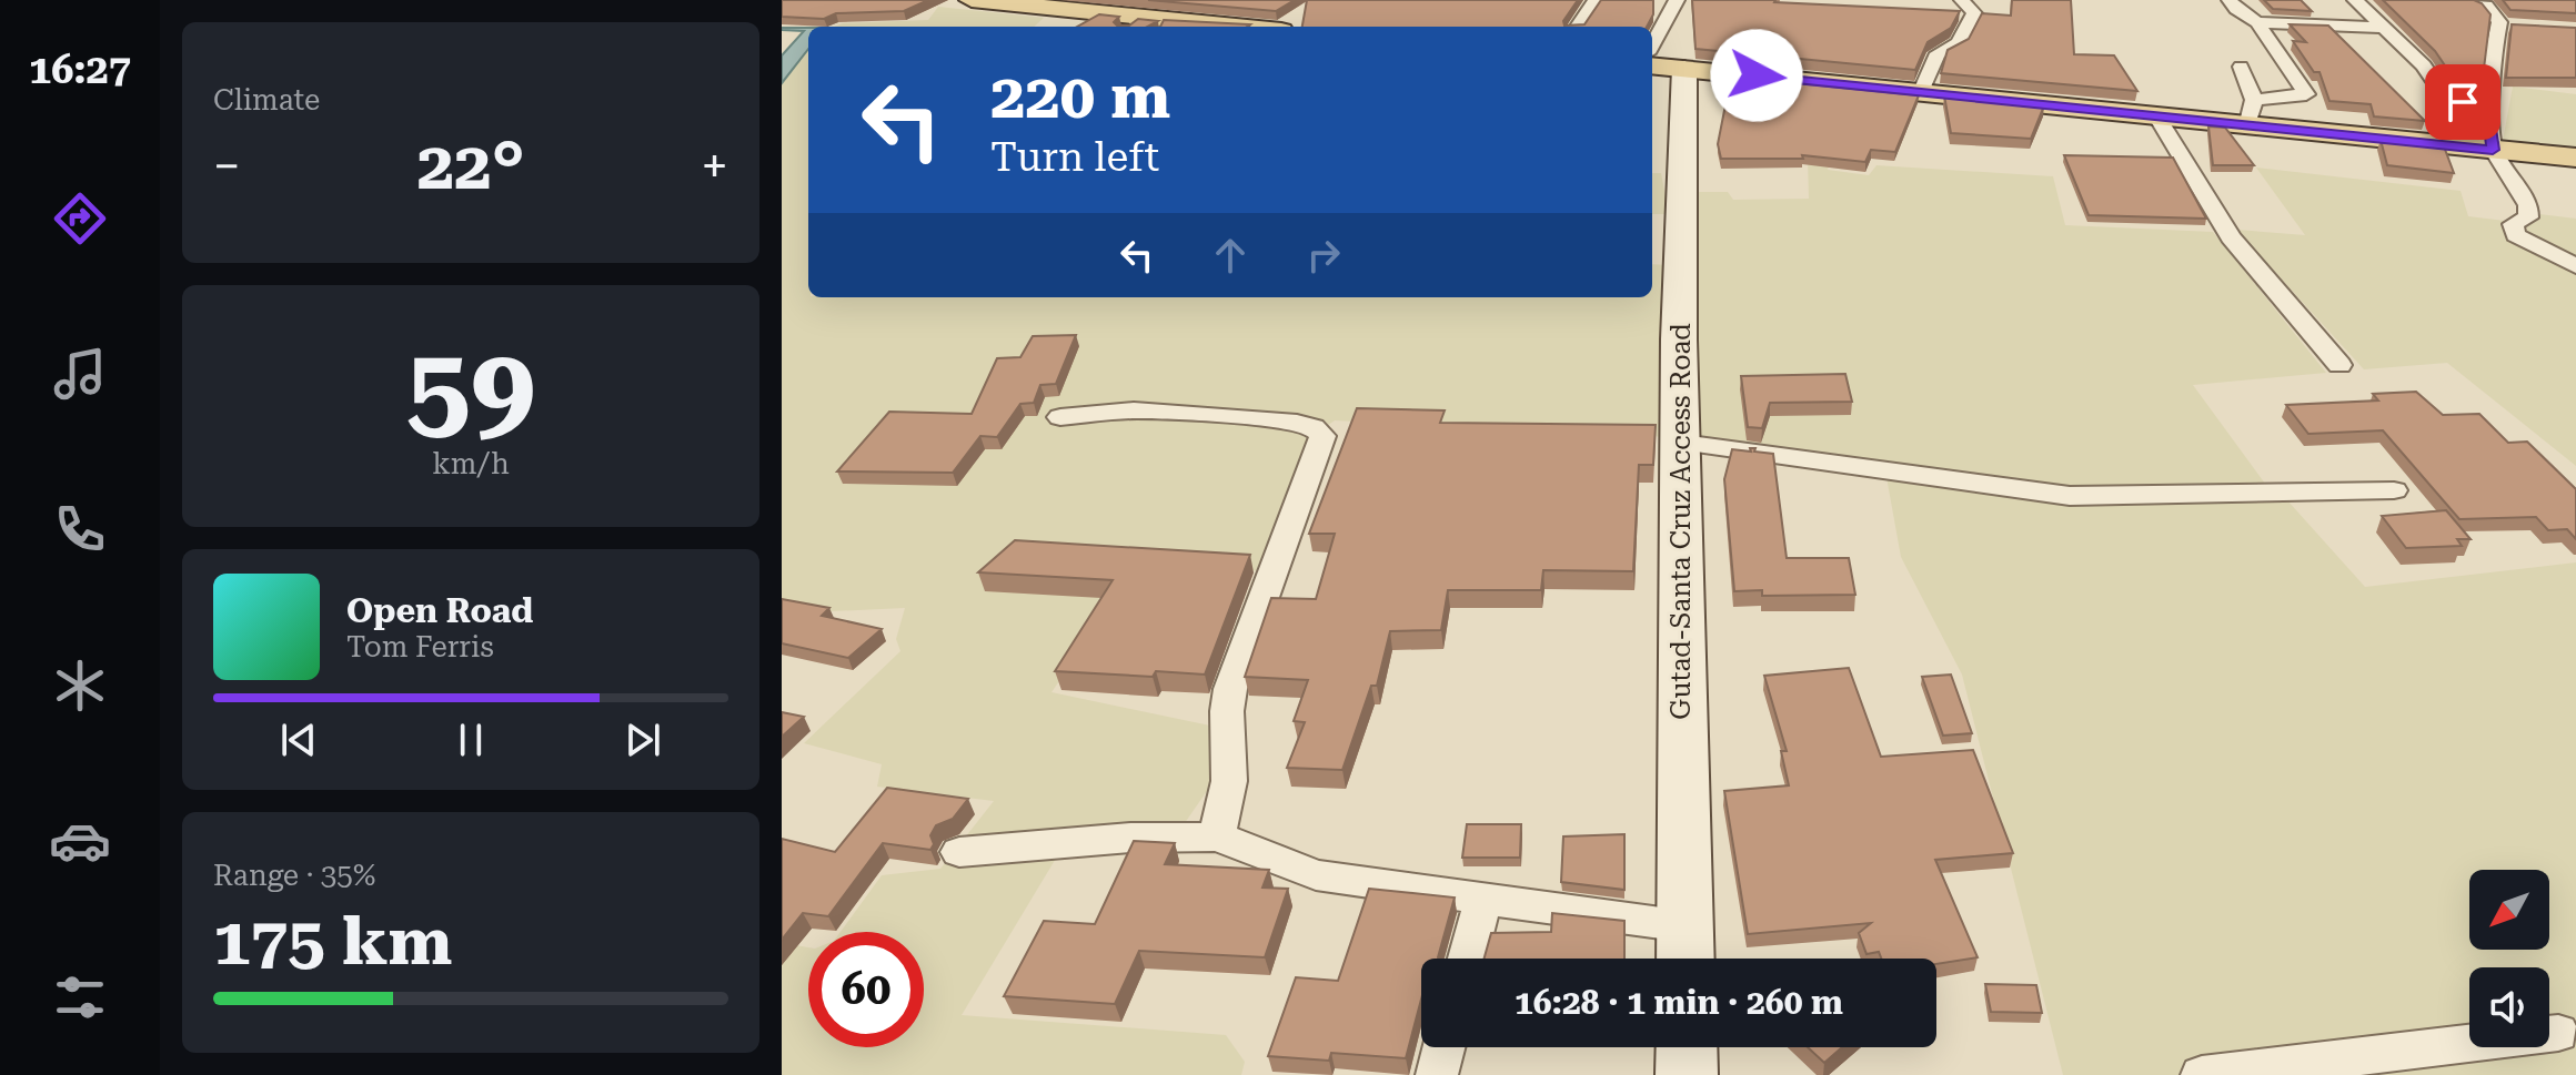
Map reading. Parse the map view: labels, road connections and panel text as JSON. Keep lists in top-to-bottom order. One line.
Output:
{"streets":{"main road":["Gutad-Santa Cruz Access Road"]},"north":"bottom left","page":{"tabs":"16:27","tile":["Climate",["59","km/h"],["Range · 35%","175 km"]],"turn":["220 m","Turn left"],"heat":["−","22°","+"],"song":["Open Road","Tom Ferris"],"limit":"60","trip":"16:28 · 1 min · 260 m"}}
